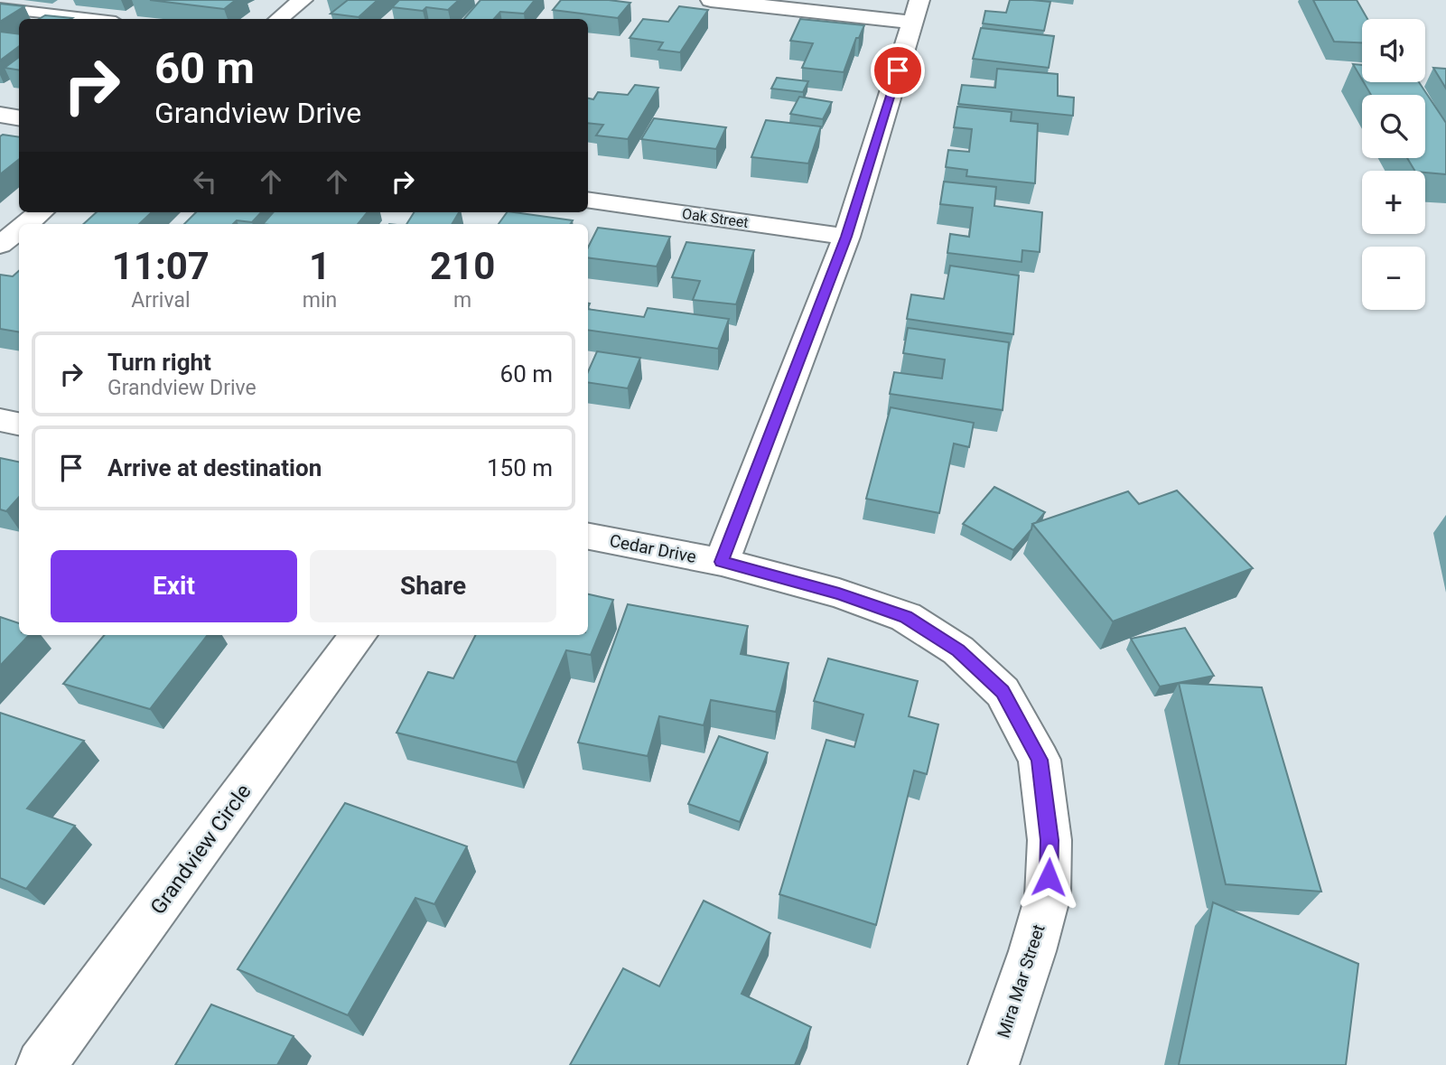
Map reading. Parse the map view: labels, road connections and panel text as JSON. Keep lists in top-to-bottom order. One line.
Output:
{"streets":{"street":["Oak Street","Cedar Drive","Grandview Circle","Mira Mar Street"]},"crossings":[["Cedar Drive","Mira Mar Street"]],"page":{"map_buttons":["+","−"],"turn":["60 m","Grandview Drive"],"eta":["11:07","Arrival","1","min","210","m"],"list":[{"name":"Turn right","note":"Grandview Drive","value":"60 m"},{"name":"Arrive at destination","value":"150 m"}],"buttons":["Exit","Share"]}}
